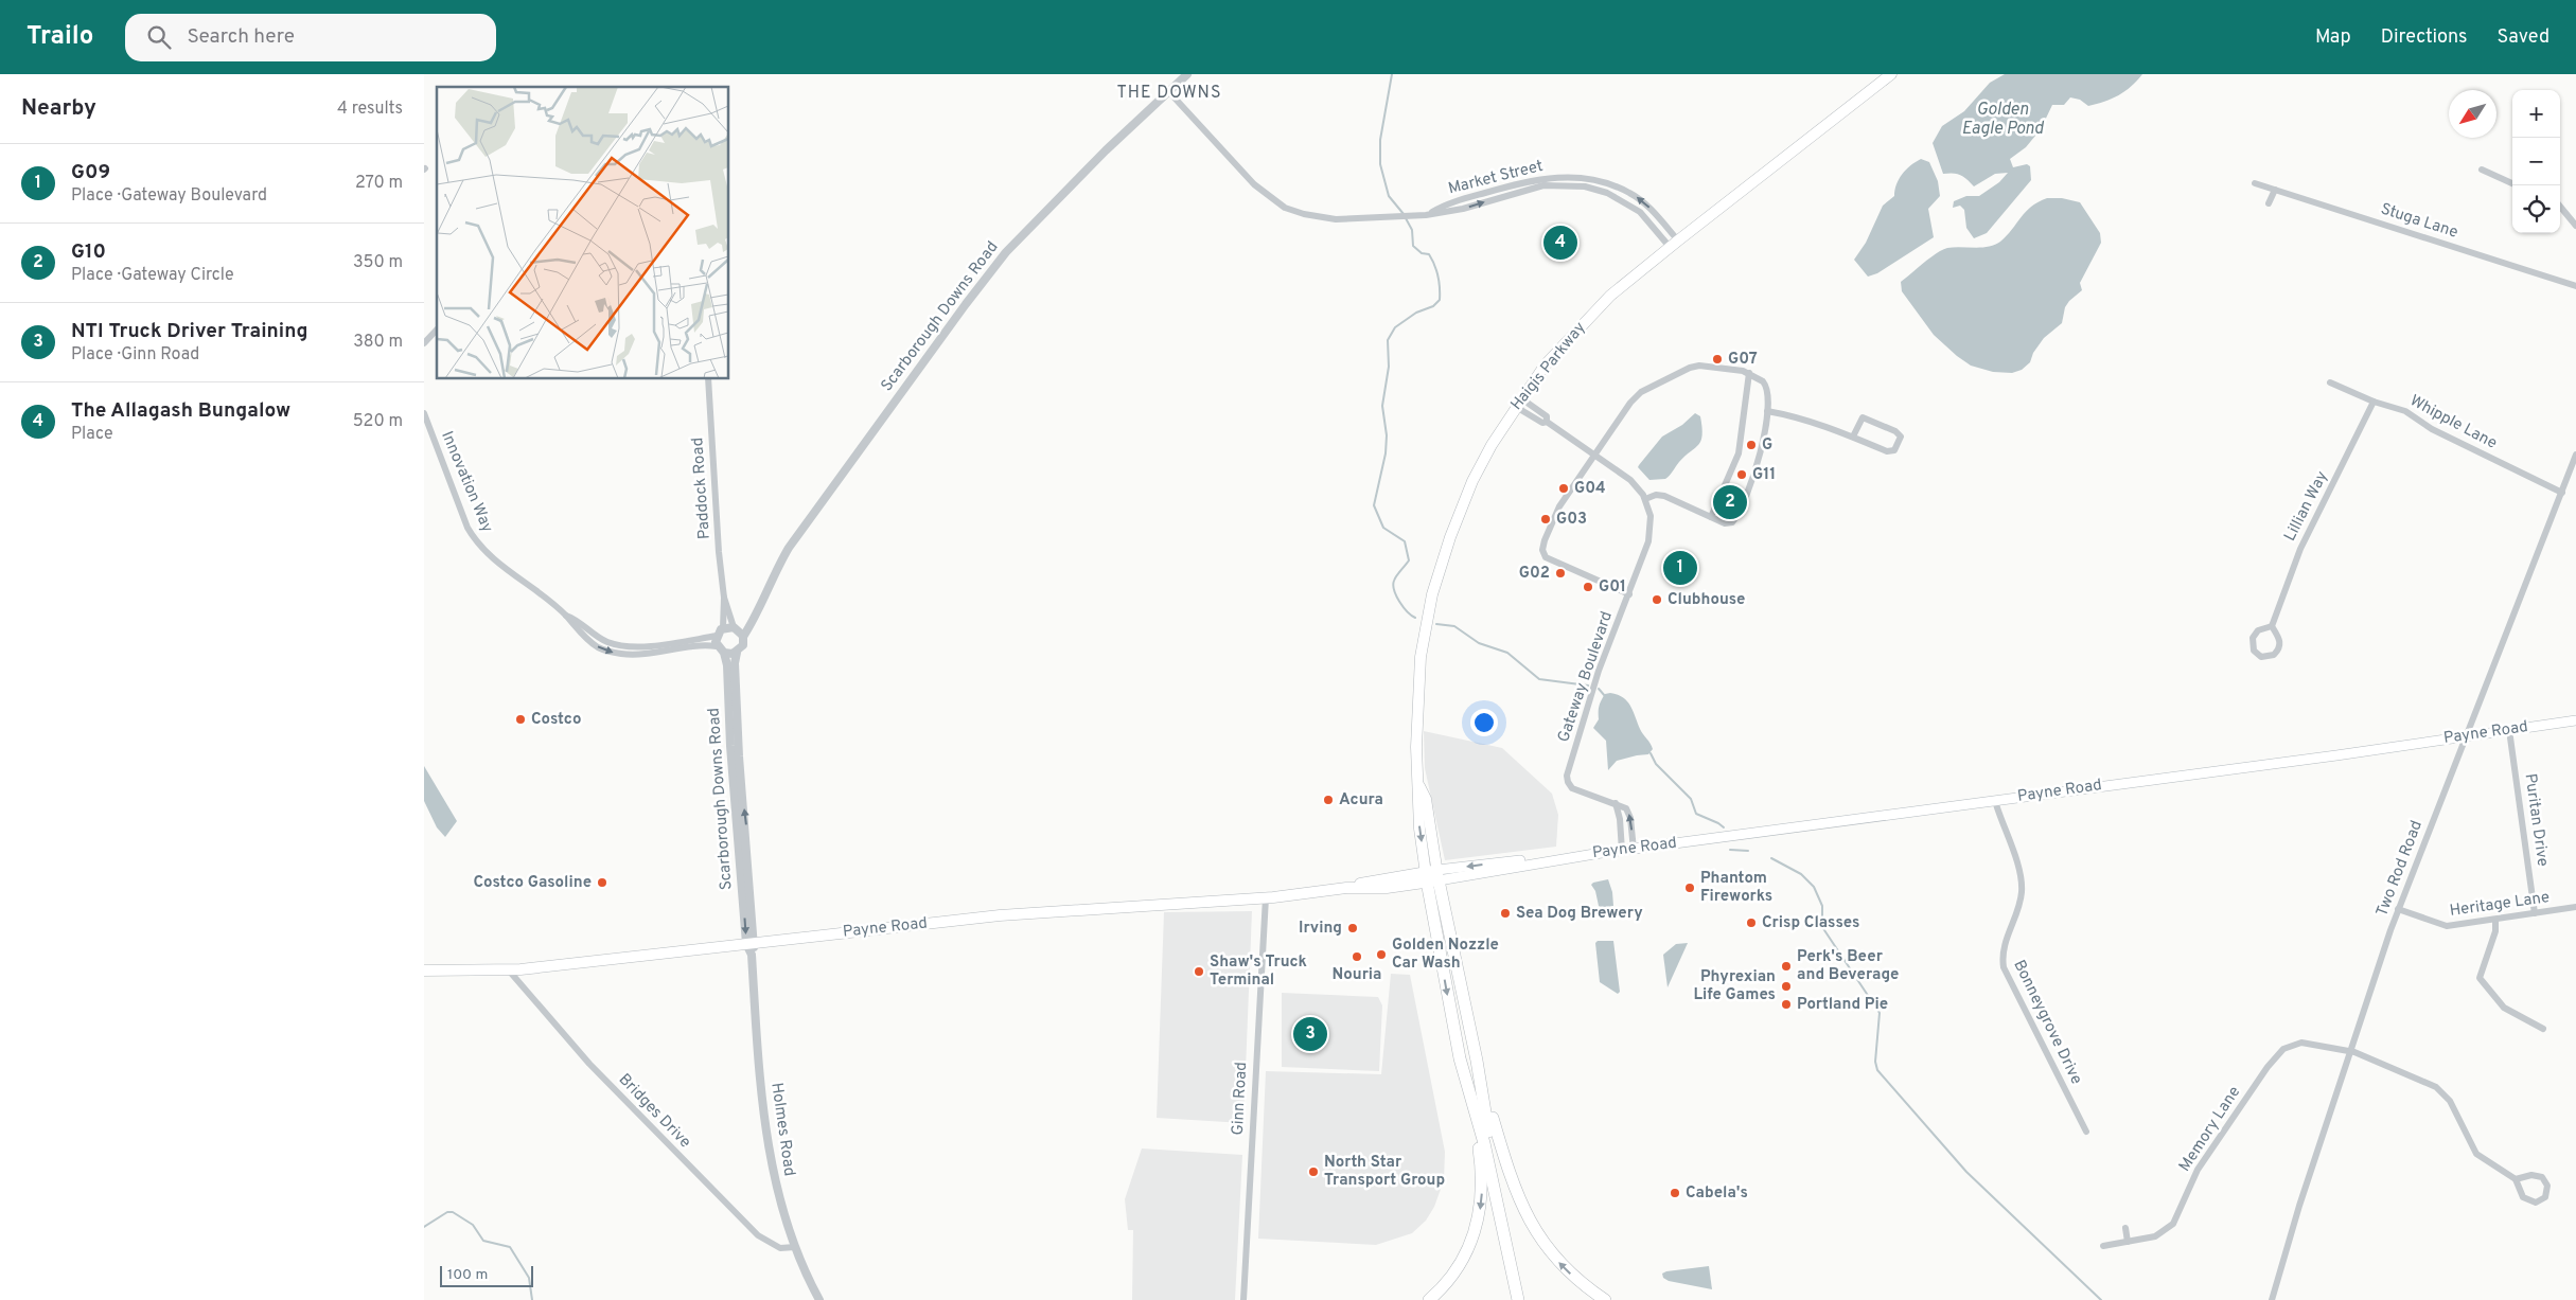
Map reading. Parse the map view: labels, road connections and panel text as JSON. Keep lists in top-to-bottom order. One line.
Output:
{"streets":{"main road":["Haigis Parkway","Payne Road"],"street":["Market Street","Stuga Lane","Scarborough Downs Road","Whipple Lane","Innovation Way","Paddock Road","Lillian Way","Gateway Boulevard","Puritan Drive","Two Rod Road","Heritage Lane","Bonneygrove Drive","Ginn Road","Bridges Drive","Holmes Road","Memory Lane"]},"crossings":[["Market Street","Scarborough Downs Road"],["Market Street","Haigis Parkway"],["Scarborough Downs Road","Innovation Way"],["Scarborough Downs Road","Paddock Road"],["Scarborough Downs Road","Payne Road"],["Scarborough Downs Road","Holmes Road"],["Haigis Parkway","Gateway Boulevard"],["Haigis Parkway","Payne Road"],["Whipple Lane","Lillian Way"],["Whipple Lane","Two Rod Road"],["Innovation Way","Paddock Road"],["Payne Road","Puritan Drive"],["Payne Road","Two Rod Road"],["Payne Road","Bonneygrove Drive"],["Payne Road","Ginn Road"],["Payne Road","Bridges Drive"],["Payne Road","Holmes Road"],["Puritan Drive","Heritage Lane"],["Two Rod Road","Heritage Lane"],["Two Rod Road","Memory Lane"],["Bridges Drive","Holmes Road"]],"districts":["THE DOWNS"],"water":["Golden Eagle Pond"],"places":["G07","G","G11","G04","G03","G02","G01","Clubhouse","Costco","Acura","Costco Gasoline","Phantom Fireworks","Sea Dog Brewery","Crisp Classes","Irving","Golden Nozzle Car Wash","Nouria","Perk's Beer and Beverage","Shaw's Truck Terminal","Phyrexian Life Games","Portland Pie","North Star Transport Group","Cabela's"],"scale_bar":"100 m","north":"bottom left","page":{"header":"Trailo","search":"Search here","nav":["Map","Directions","Saved"],"heading":["Nearby","4 results"],"map_buttons":["+","−"],"list":[{"mark":"1","name":"G09","note":"Place · Gateway Boulevard","value":"270 m"},{"mark":"2","name":"G10","note":"Place · Gateway Circle","value":"350 m"},{"mark":"3","name":"NTI Truck Driver Training","note":"Place · Ginn Road","value":"380 m"},{"mark":"4","name":"The Allagash Bungalow","note":"Place","value":"520 m"}],"pins":["4","2","1","3"],"scale":"100 m"}}
